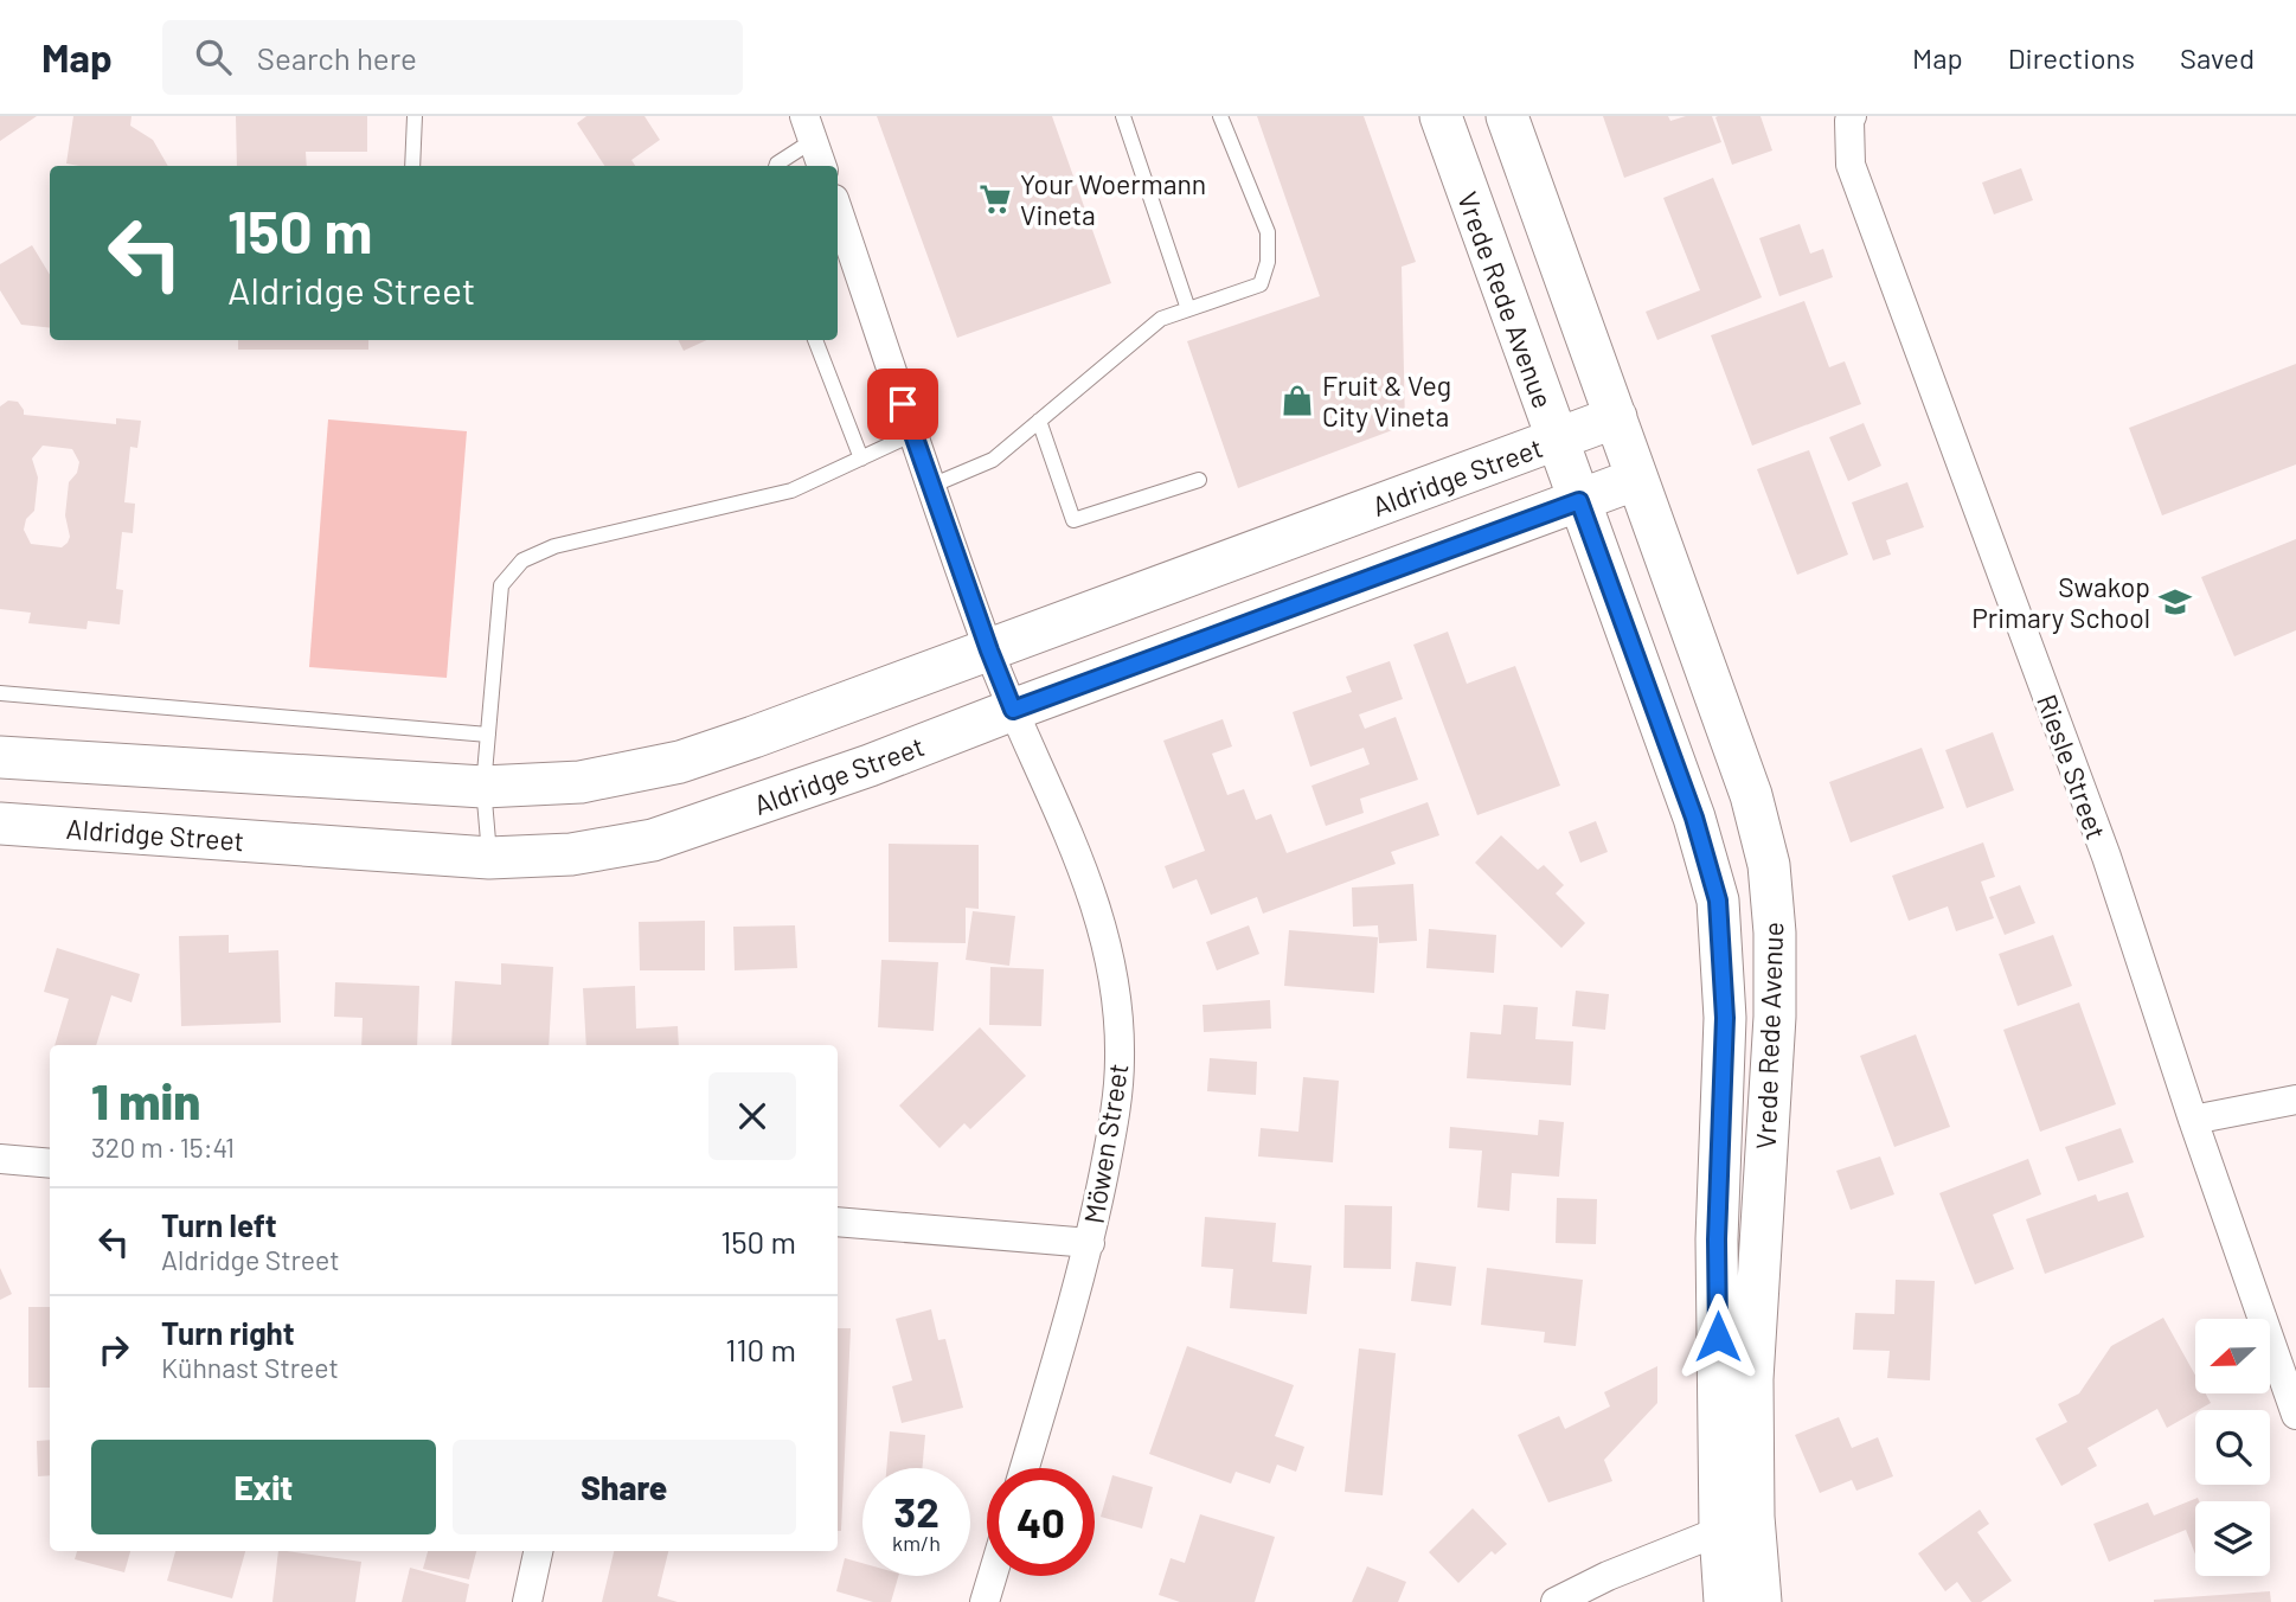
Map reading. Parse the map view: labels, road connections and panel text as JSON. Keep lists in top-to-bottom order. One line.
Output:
{"streets":{"street":["Vrede Rede Avenue","Aldridge Street","Riesle Street","Möwen Street"]},"crossings":[["Vrede Rede Avenue","Aldridge Street"],["Aldridge Street","Möwen Street"]],"places":{"supermarket":["Your Woermann Vineta"],"shop":["Fruit & Veg City Vineta"],"school or university":["Swakop Primary School"]},"north":"left","page":{"header":"Map","search":"Search here","nav":["Map","Directions","Saved"],"turn":["150 m","Aldridge Street"],"heading":["1 min","320 m · 15:41"],"list":[{"name":"Turn left","note":"Aldridge Street","value":"150 m"},{"name":"Turn right","note":"Kühnast Street","value":"110 m"}],"buttons":["Exit","Share"],"speed":"32 km/h","limit":"40"}}
